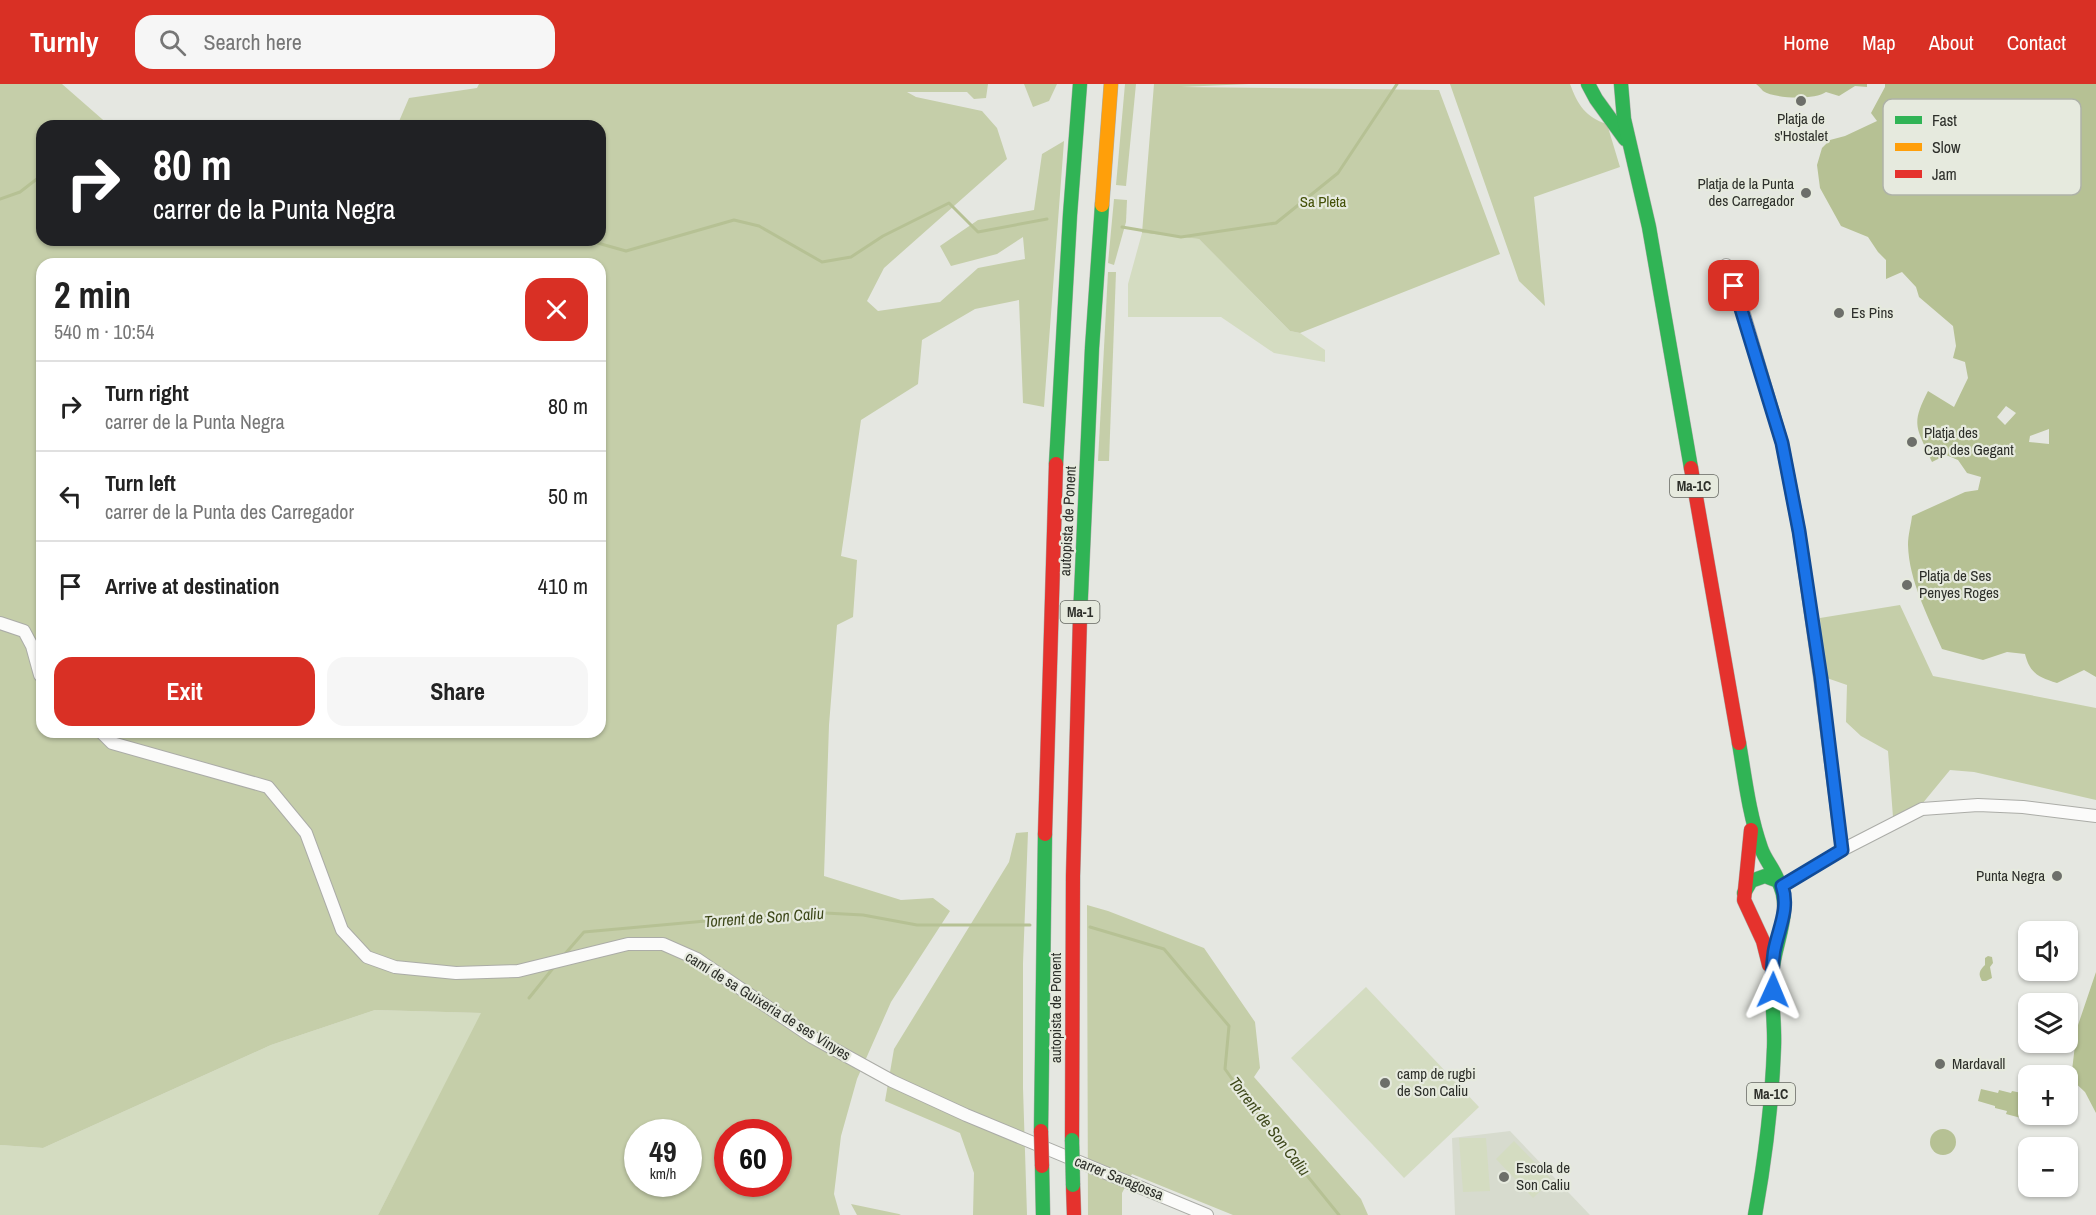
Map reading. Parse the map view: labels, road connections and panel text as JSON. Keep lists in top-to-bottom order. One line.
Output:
{"streets":{"main road":["Ma-1C","autopista de Ponent","Ma-1"],"street":["camí de sa Guixeria de ses Vinyes","carrer Saragossa"]},"crossings":[["camí de sa Guixeria de ses Vinyes","carrer Saragossa"]],"water":["Torrent de Son Caliu"],"parks":["Sa Pleta"],"places":["Platja de s'Hostalet","Platja de la Punta des Carregador","Es Pins","Platja des Cap des Gegant","Platja de Ses Penyes Roges","Punta Negra","Mardavall","camp de rugbi de Son Caliu","Escola de Son Caliu"],"legend":["Fast","Slow","Jam"],"page":{"header":"Turnly","search":"Search here","nav":["Home","Map","About","Contact"],"turn":["80 m","carrer de la Punta Negra"],"heading":["2 min","540 m · 10:54"],"list":[{"name":"Turn right","note":"carrer de la Punta Negra","value":"80 m"},{"name":"Turn left","note":"carrer de la Punta des Carregador","value":"50 m"},{"name":"Arrive at destination","value":"410 m"}],"buttons":["Exit","Share"],"map_buttons":["+","−"],"speed":"49 km/h","limit":"60"}}
